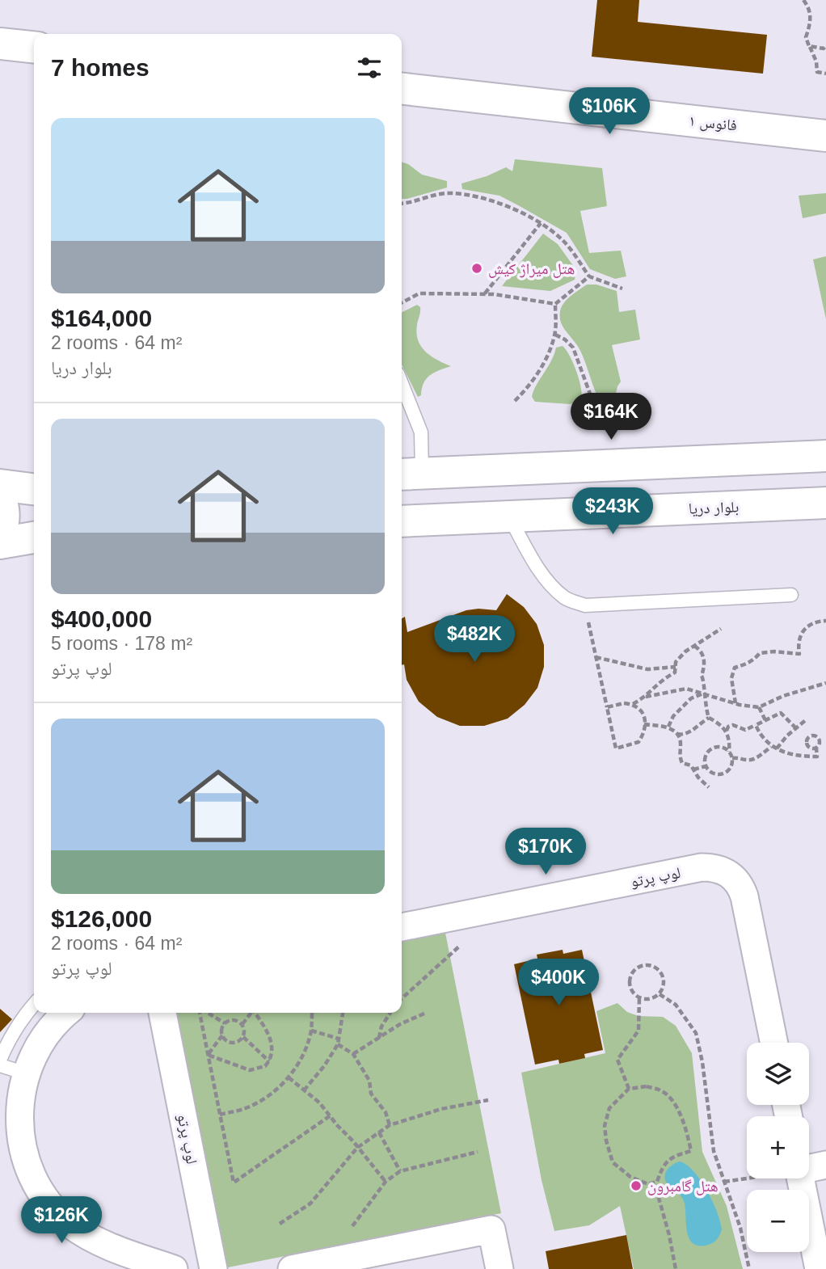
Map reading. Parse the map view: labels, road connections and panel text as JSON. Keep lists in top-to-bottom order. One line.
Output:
{"streets":{"main road":["فانوس ۱","بلوار دریا"],"street":["لوپ پرتو"]},"places":["هتل میراژ کیش","هتل گامبرون"],"page":{"heading":"7 homes","price":["$106K","$164K","$243K","$482K","$170K","$400K","$126K"],"list":[{"name":"$164,000","note":"2 rooms · 64 m² · بلوار دریا"},{"name":"$400,000","note":"5 rooms · 178 m² · لوپ پرتو"},{"name":"$126,000","note":"2 rooms · 64 m² · لوپ پرتو"}],"map_buttons":["+","−"]}}
